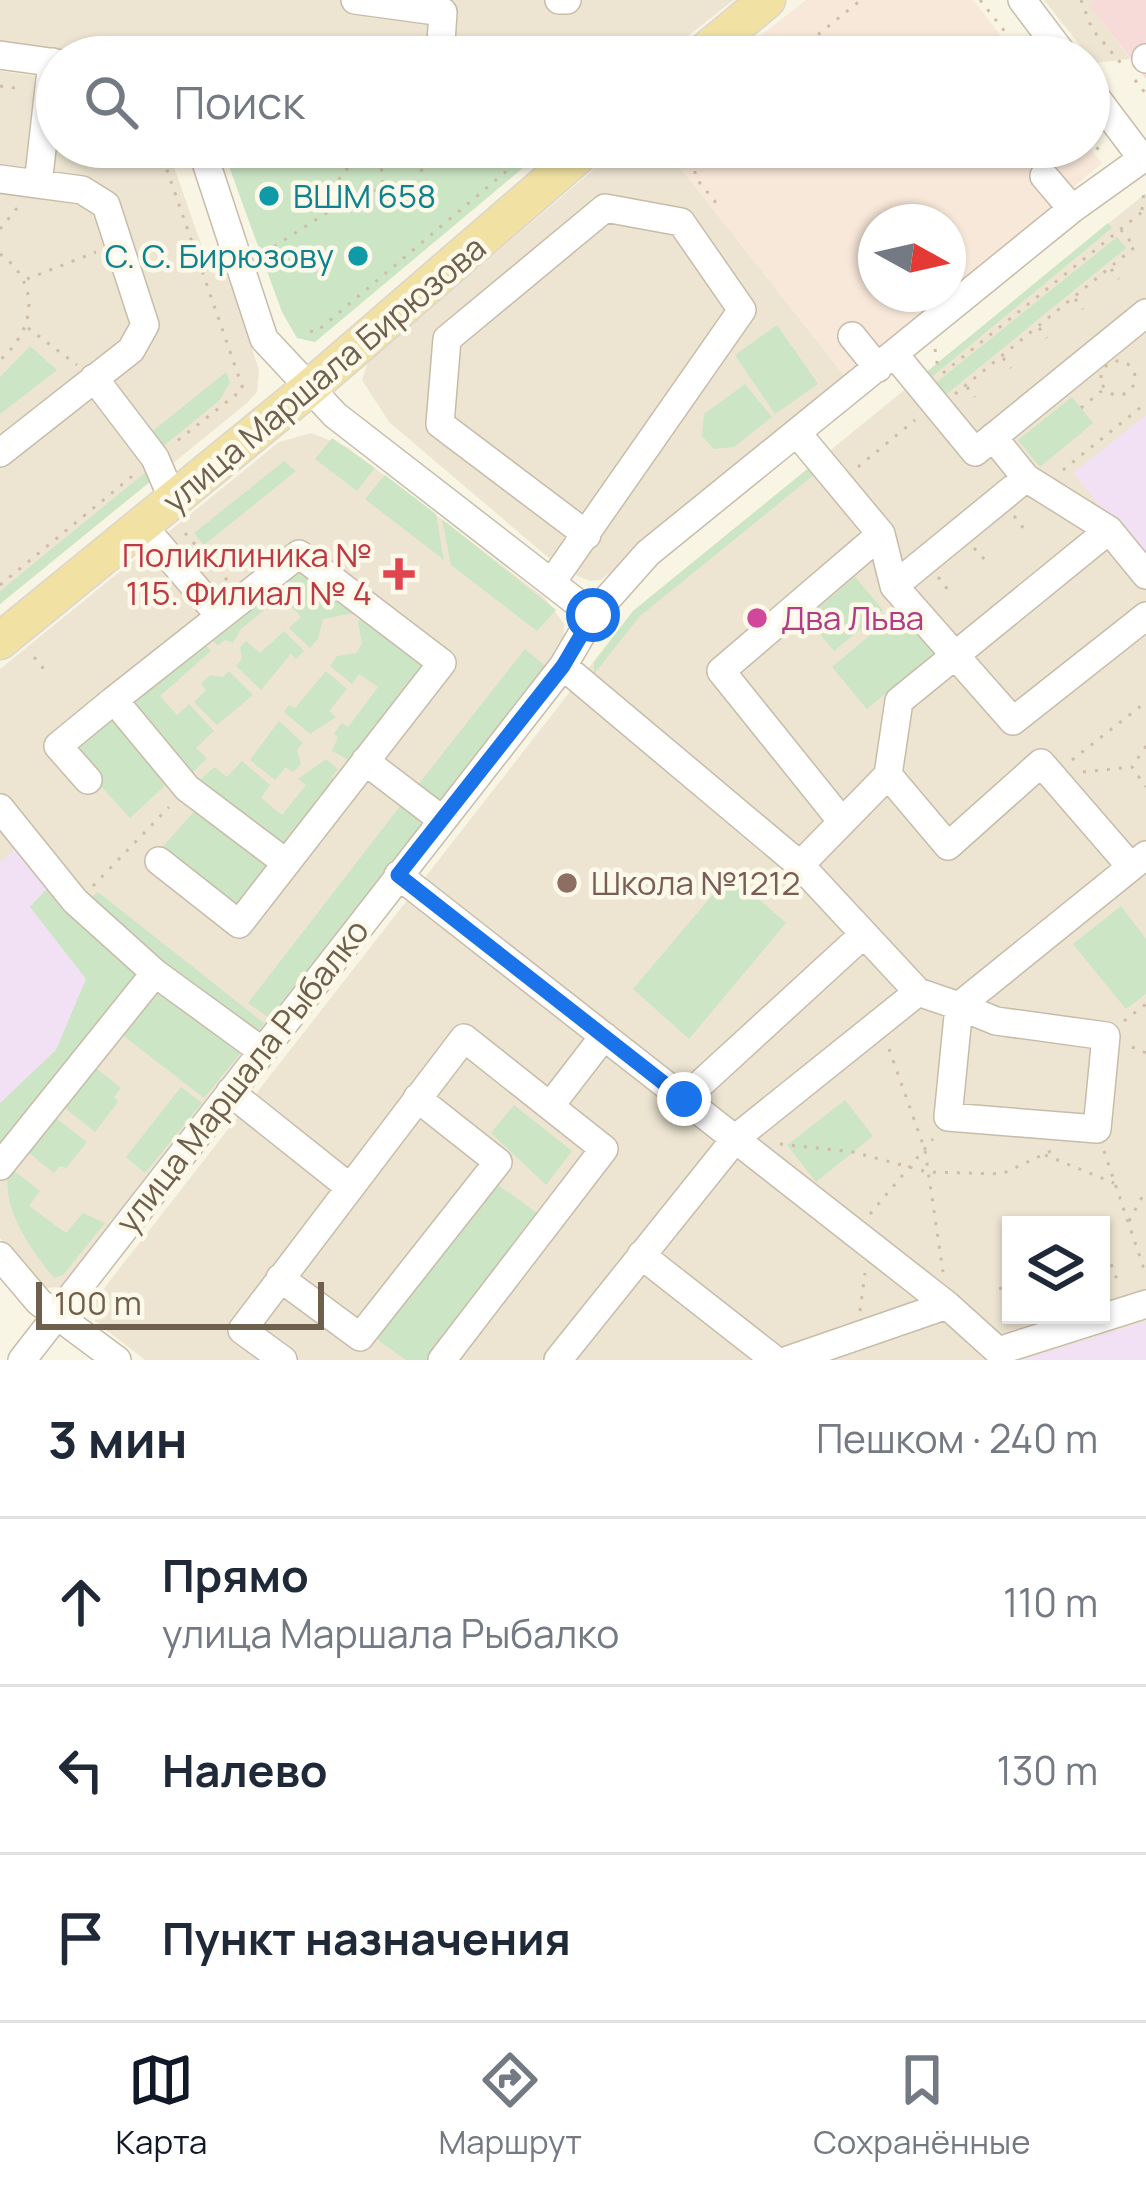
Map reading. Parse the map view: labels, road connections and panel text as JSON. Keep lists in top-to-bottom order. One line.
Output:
{"streets":{"main road":["улица Маршала Бирюзова"],"street":["улица Маршала Рыбалко"]},"places":{"other":["ВШM 658","С. С. Бирюзову","Два Льва","Школа №1212"],"health":["Поликлиника № 115. Филиал № 4"]},"scale_bar":"100 m","north":"right","page":{"search":"Поиск","scale":"100 m","heading":["3 мин","Пешком · 240 m"],"list":[["Прямо","улица Маршала Рыбалко","110 m"],["Налево","130 m"],"Пункт назначения"],"nav":["Карта","Маршрут","Сохранённые"]}}
